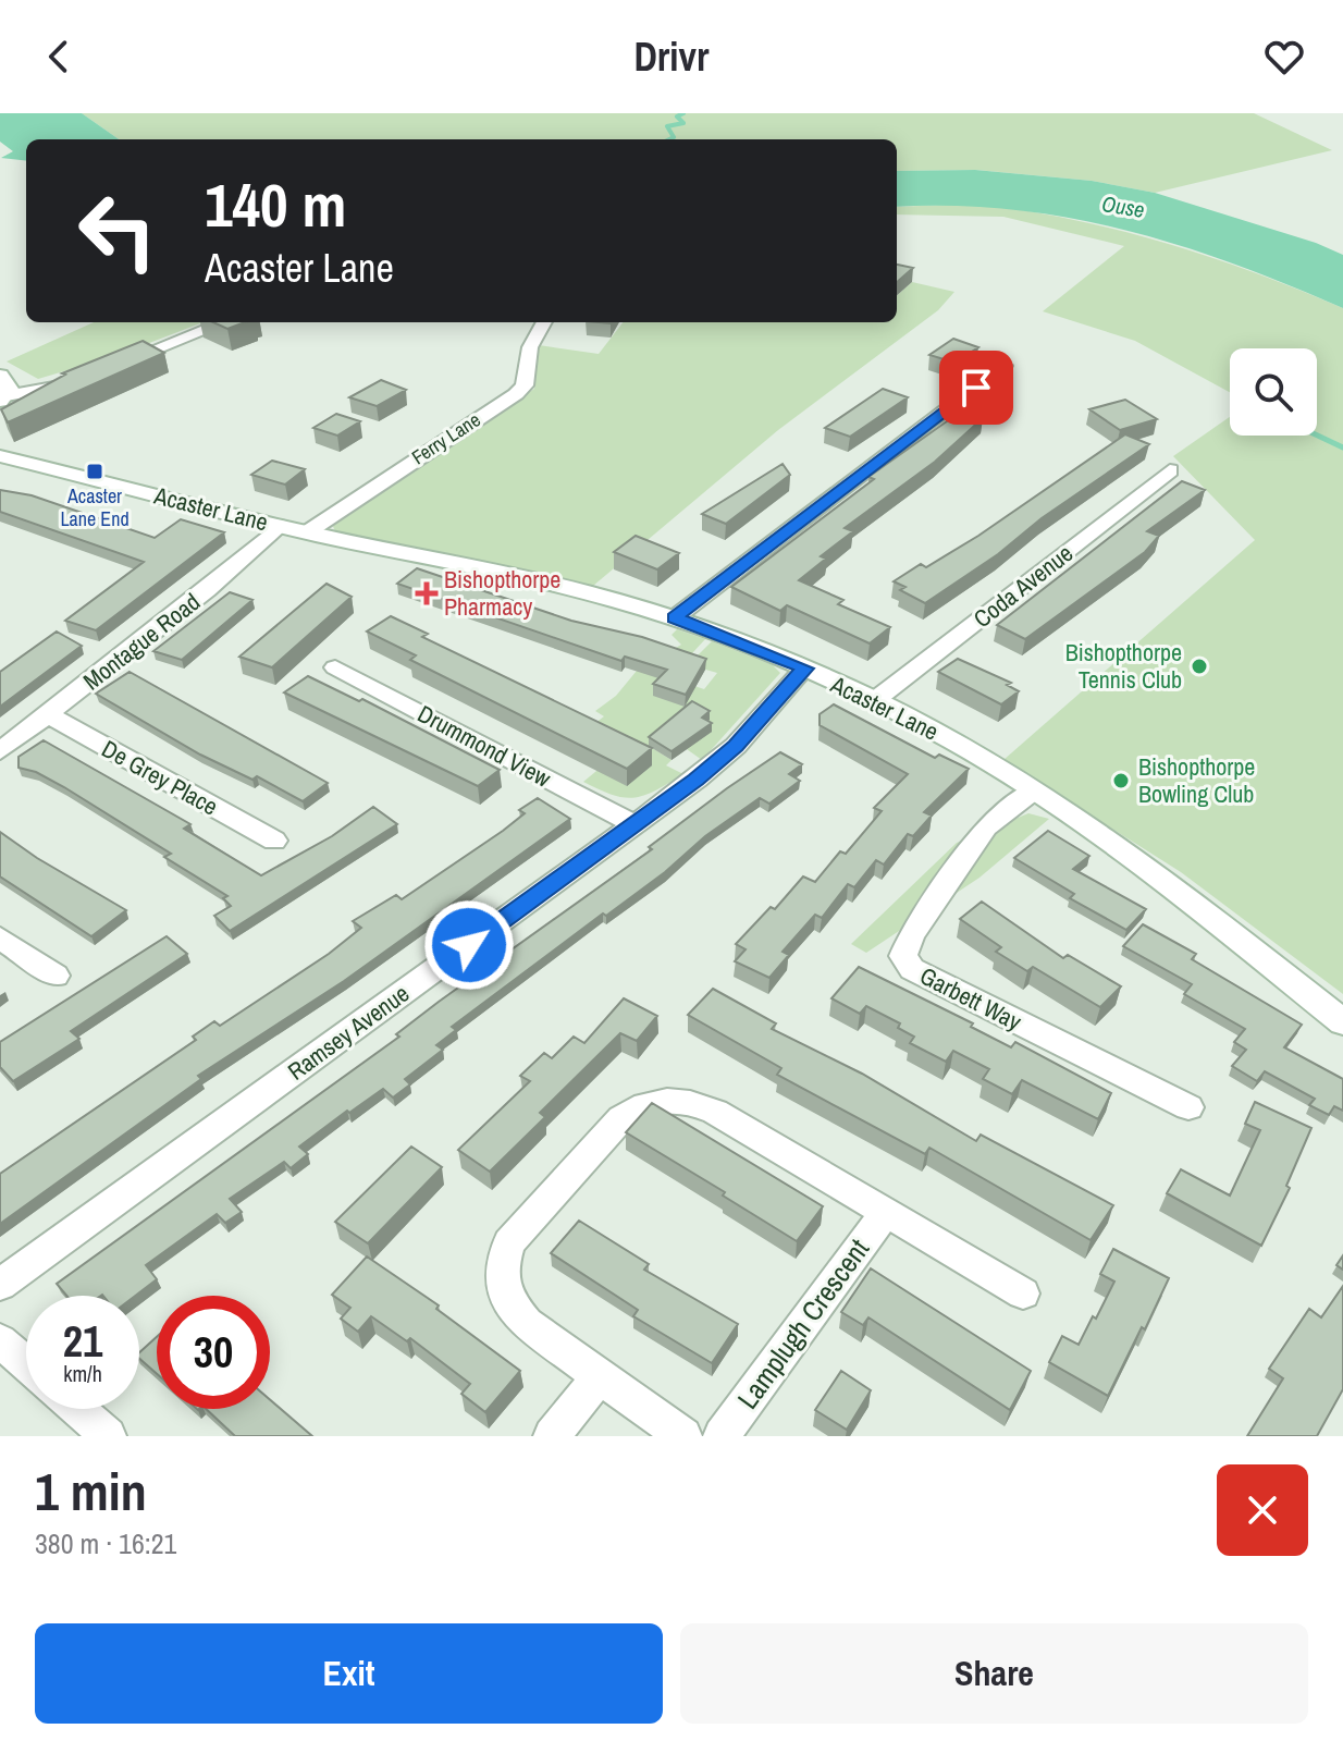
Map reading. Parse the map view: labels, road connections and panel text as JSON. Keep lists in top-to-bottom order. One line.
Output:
{"streets":{"street":["Ferry Lane","Acaster Lane","Coda Avenue","Montague Road","Drummond View","De Grey Place","Garbett Way","Ramsey Avenue","Lamplugh Crescent"]},"crossings":[["Ferry Lane","Acaster Lane"],["Acaster Lane","Coda Avenue"],["Acaster Lane","Montague Road"],["Acaster Lane","Garbett Way"],["Acaster Lane","Ramsey Avenue"],["Montague Road","De Grey Place"],["Drummond View","Ramsey Avenue"]],"water":["Ouse"],"places":{"transit":["Acaster Lane End"],"health":["Bishopthorpe Pharmacy"],"other":["Bishopthorpe Tennis Club","Bishopthorpe Bowling Club"]},"page":{"header":"Drivr","turn":["140 m","Acaster Lane"],"speed":"21 km/h","limit":"30","heading":["1 min","380 m · 16:21"],"buttons":["Exit","Share"]}}
